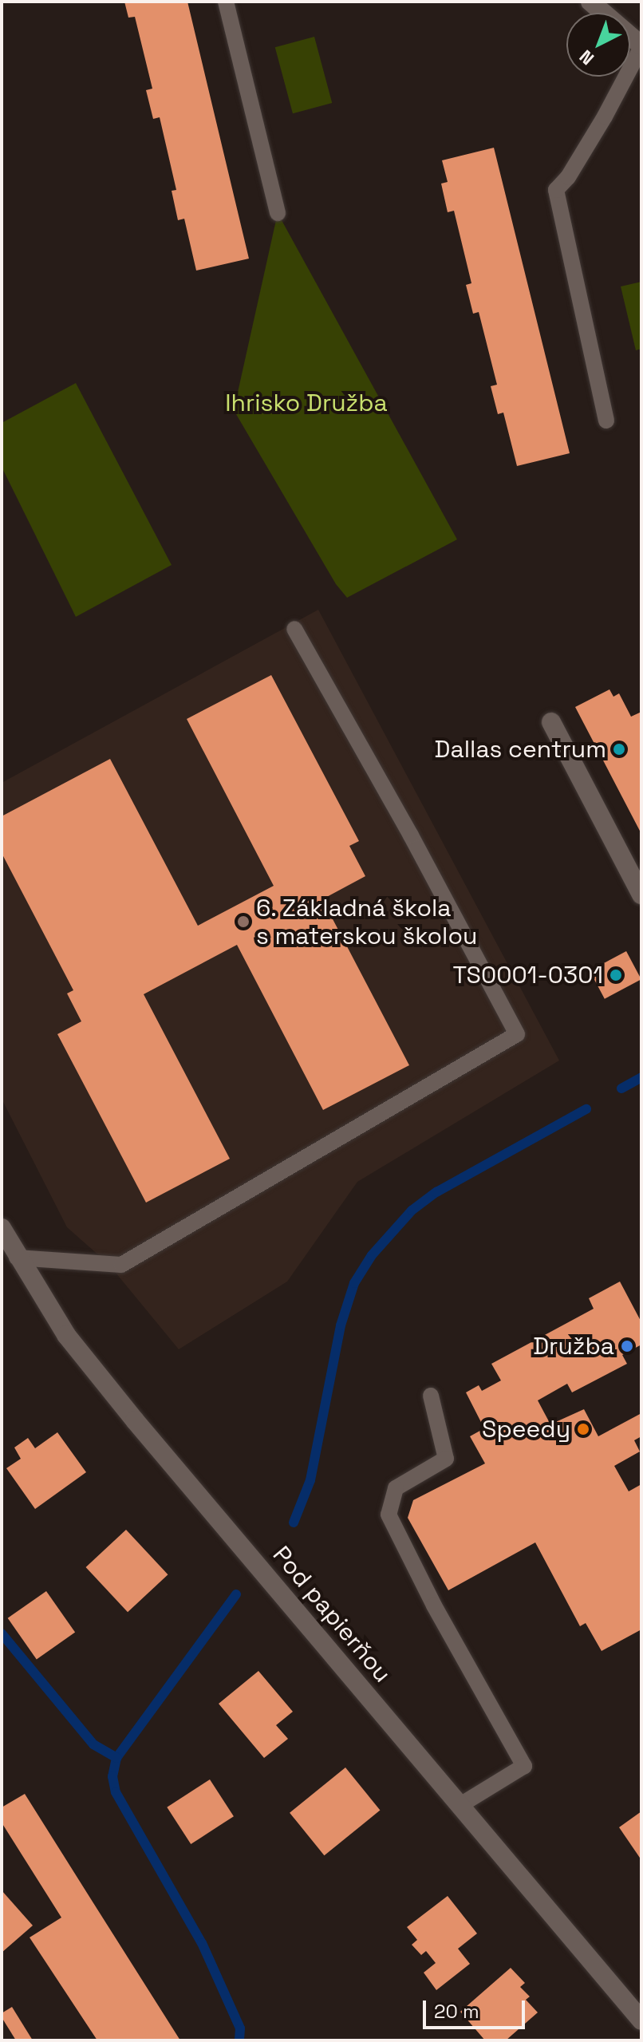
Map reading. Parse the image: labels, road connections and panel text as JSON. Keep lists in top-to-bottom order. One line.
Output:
{"streets":{"street":["Pod papierňou"]},"parks":["Ihrisko Družba"],"places":["Dallas centrum","6. Základná škola s materskou školou","TS0001-0301","Družba","Speedy"],"scale_bar":"20 m","north":"bottom left"}
